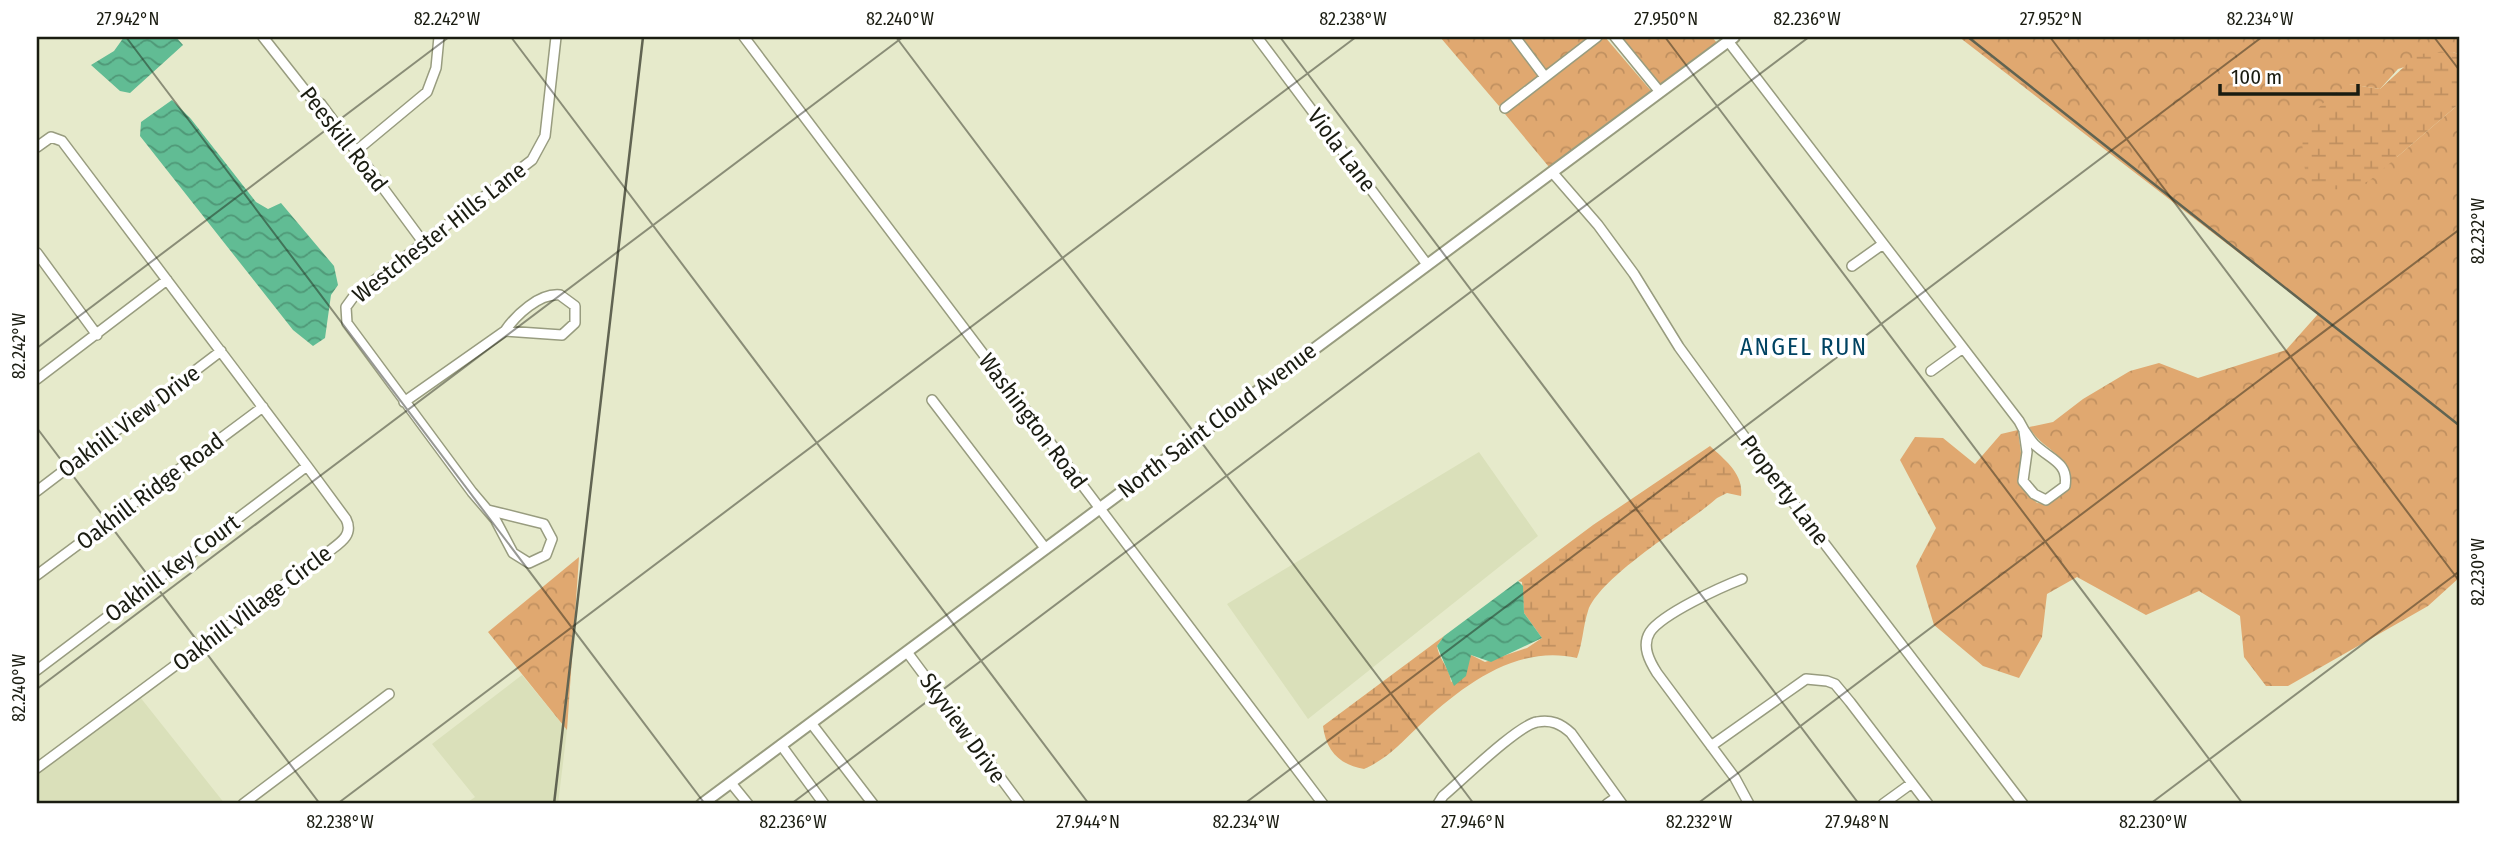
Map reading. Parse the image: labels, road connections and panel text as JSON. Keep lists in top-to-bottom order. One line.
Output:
{"streets":{"street":["Peeskill Road","Viola Lane","Westchester Hills Lane","North Saint Cloud Avenue","Oakhill View Drive","Washington Road","Property Lane","Oakhill Ridge Road","Oakhill Key Court","Oakhill Village Circle","Skyview Drive"]},"crossings":[["Peeskill Road","Westchester Hills Lane"],["Viola Lane","North Saint Cloud Avenue"],["North Saint Cloud Avenue","Washington Road"],["North Saint Cloud Avenue","Property Lane"],["North Saint Cloud Avenue","Skyview Drive"],["Oakhill View Drive","Oakhill Village Circle"],["Oakhill Ridge Road","Oakhill Village Circle"],["Oakhill Key Court","Oakhill Village Circle"]],"districts":["ANGEL RUN"],"scale_bar":"100 m","coordinates":["27.942°N","82.242°W","82.240°W","82.238°W","27.950°N","82.236°W","27.952°N","82.234°W","82.232°W","82.230°W","27.944°N","27.946°N","27.948°N"]}
